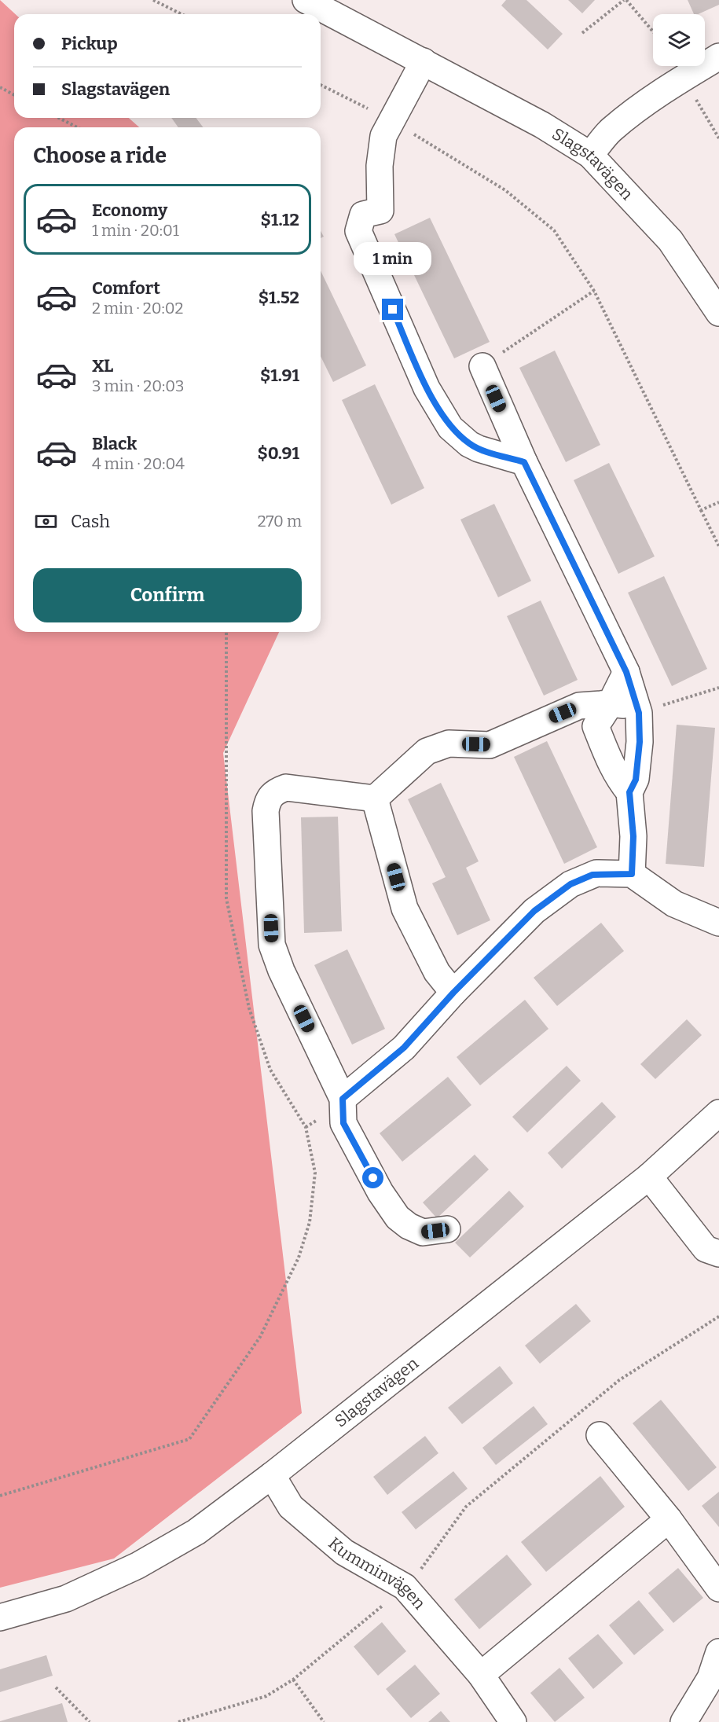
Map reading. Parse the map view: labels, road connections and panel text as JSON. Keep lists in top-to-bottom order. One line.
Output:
{"streets":{"street":["Slagstavägen","Kumminvägen"]},"crossings":[["Slagstavägen","Kumminvägen"]],"page":{"banner":["Pickup","Slagstavägen"],"heading":"Choose a ride","list":[{"name":"Economy","note":"1 min · 20:01","value":"$1.12"},{"name":"Comfort","note":"2 min · 20:02","value":"$1.52"},{"name":"XL","note":"3 min · 20:03","value":"$1.91"},{"name":"Black","note":"4 min · 20:04","value":"$0.91"}],"bubble":"1 min","pay":["Cash","270 m"],"buttons":"Confirm"}}
